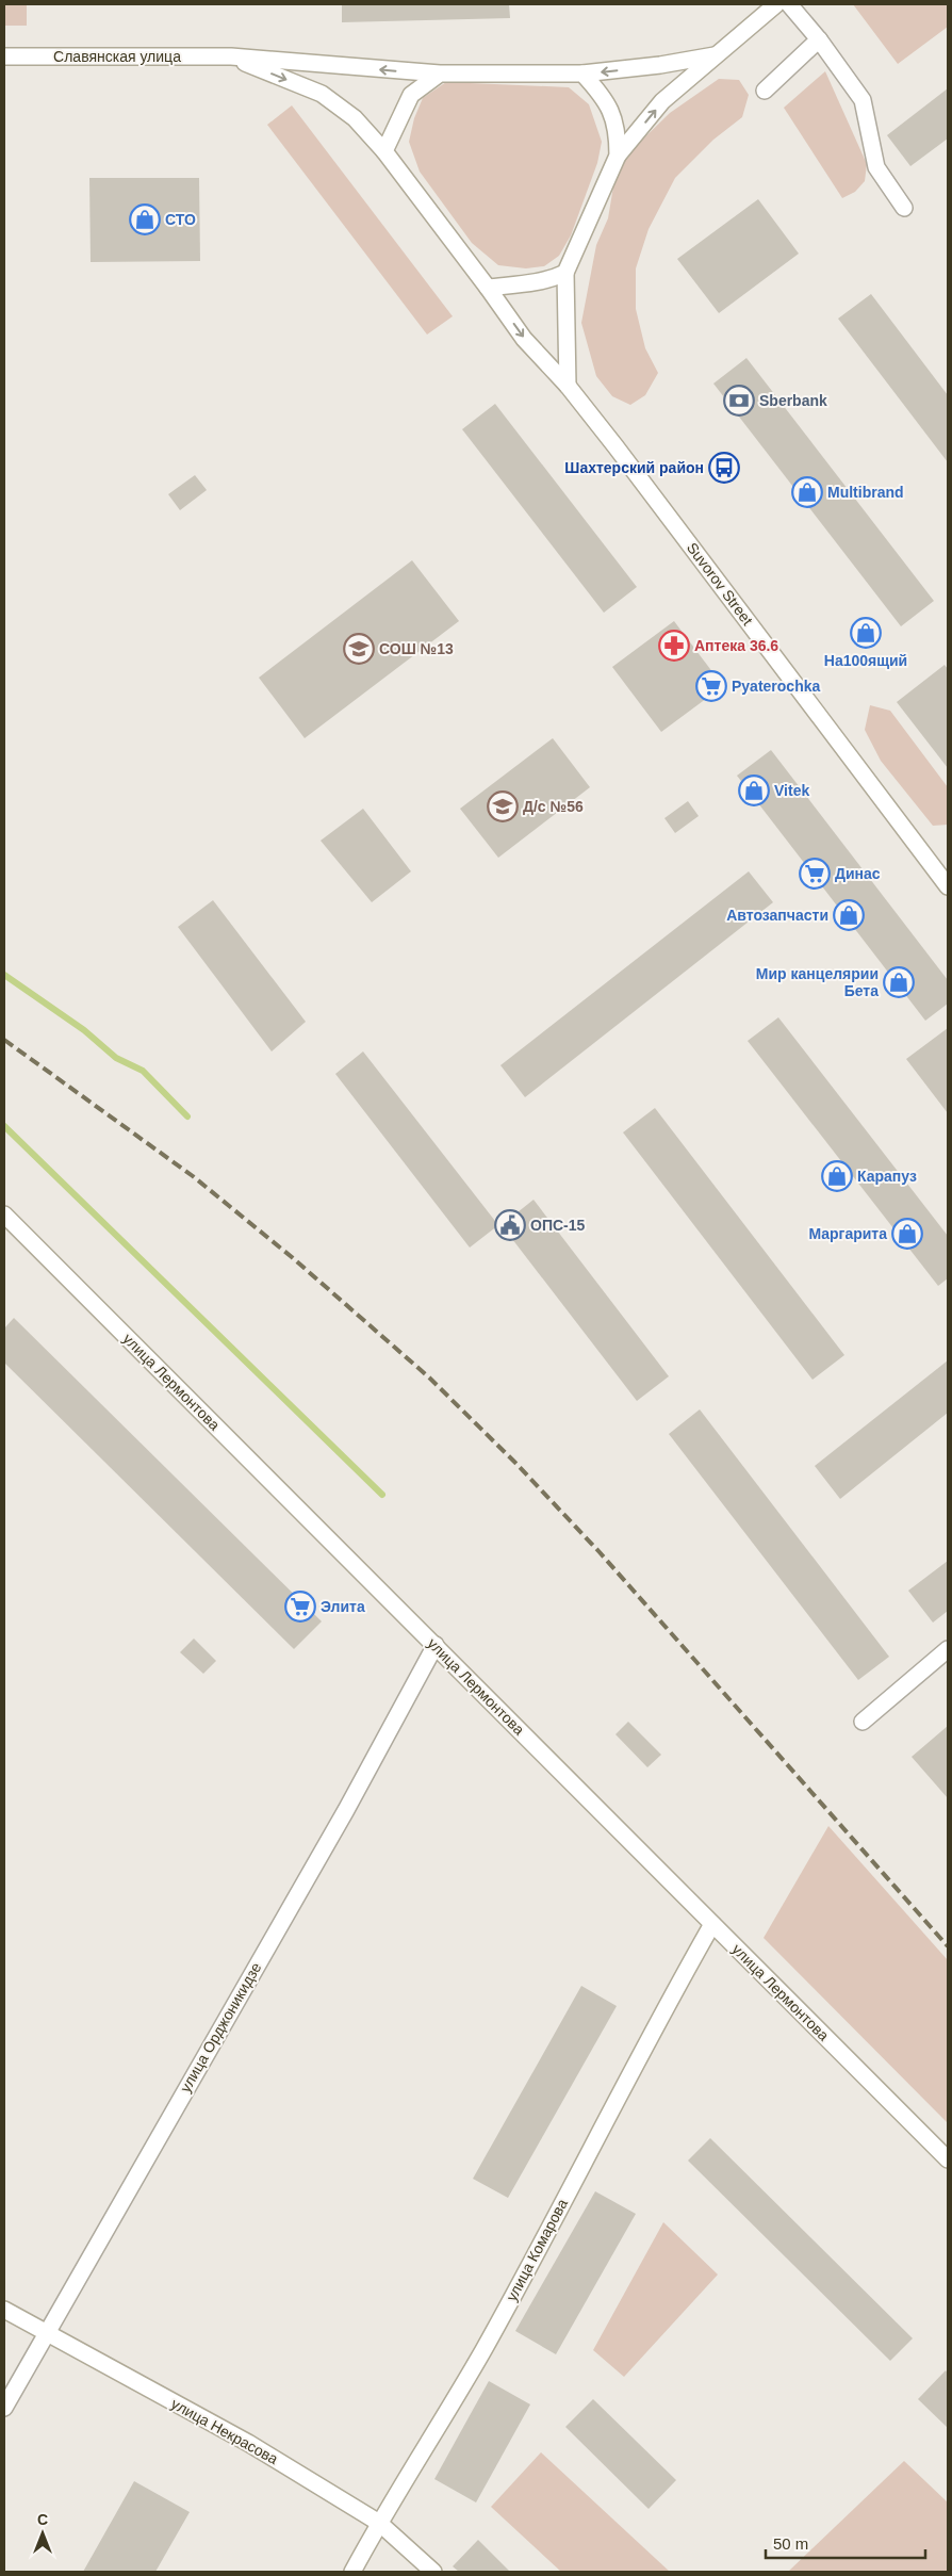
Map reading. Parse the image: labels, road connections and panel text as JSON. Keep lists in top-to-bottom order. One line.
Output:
{"streets":{"main road":["Славянская улица","Suvorov Street","улица Лермонтова","улица Орджоникидзе","улица Комарова","улица Некрасова"]},"crossings":[["Славянская улица","Suvorov Street"],["улица Лермонтова","улица Орджоникидзе"],["улица Лермонтова","улица Комарова"],["улица Орджоникидзе","улица Некрасова"],["улица Комарова","улица Некрасова"]],"one_way":["Славянская улица"],"places":{"shop":["СТО","Multibrand","На100ящий","Vitek","Автозапчасти","Мир канцелярии Бета","Карапуз","Маргарита"],"bank":["Sberbank"],"bus stop":["Шахтерский район"],"pharmacy":["Аптека 36.6"],"school or university":["СОШ №13","Д/с №56"],"supermarket":["Pyaterochka","Динас","Элита"],"public building":["ОПС-15"]},"scale_bar":"50 m","north":"top"}
